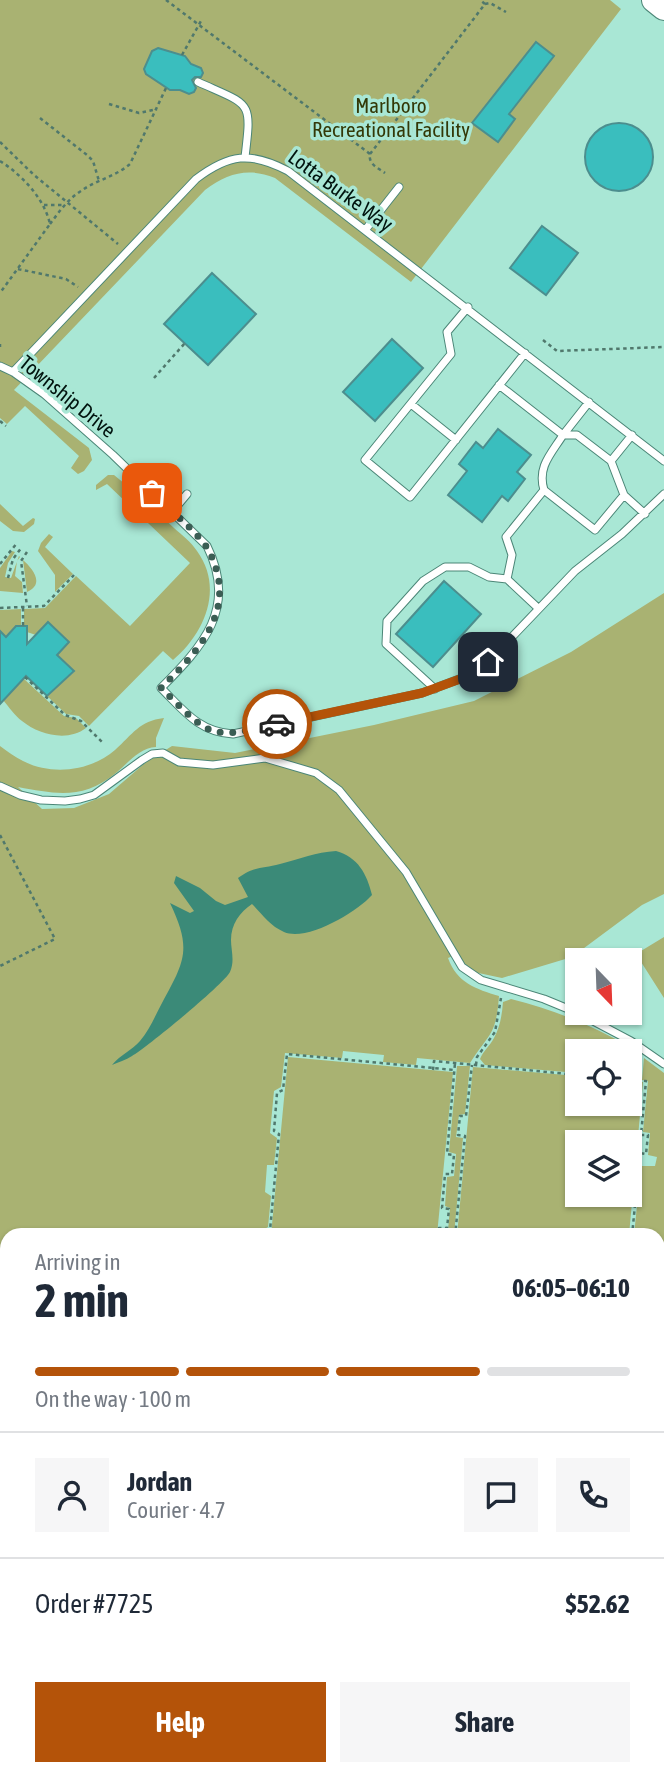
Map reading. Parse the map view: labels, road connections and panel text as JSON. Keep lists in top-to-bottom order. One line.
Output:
{"streets":{"lane":["Lotta Burke Way","Township Drive"]},"parks":["Marlboro Recreational Facility"],"north":"bottom right","page":{"heading":["2 min","Arriving in","06:05–06:10"],"panel":["Jordan","Courier · 4.7","Order #7725","$52.62"],"bar":"On the way · 100 m","buttons":["Help","Share"]}}
